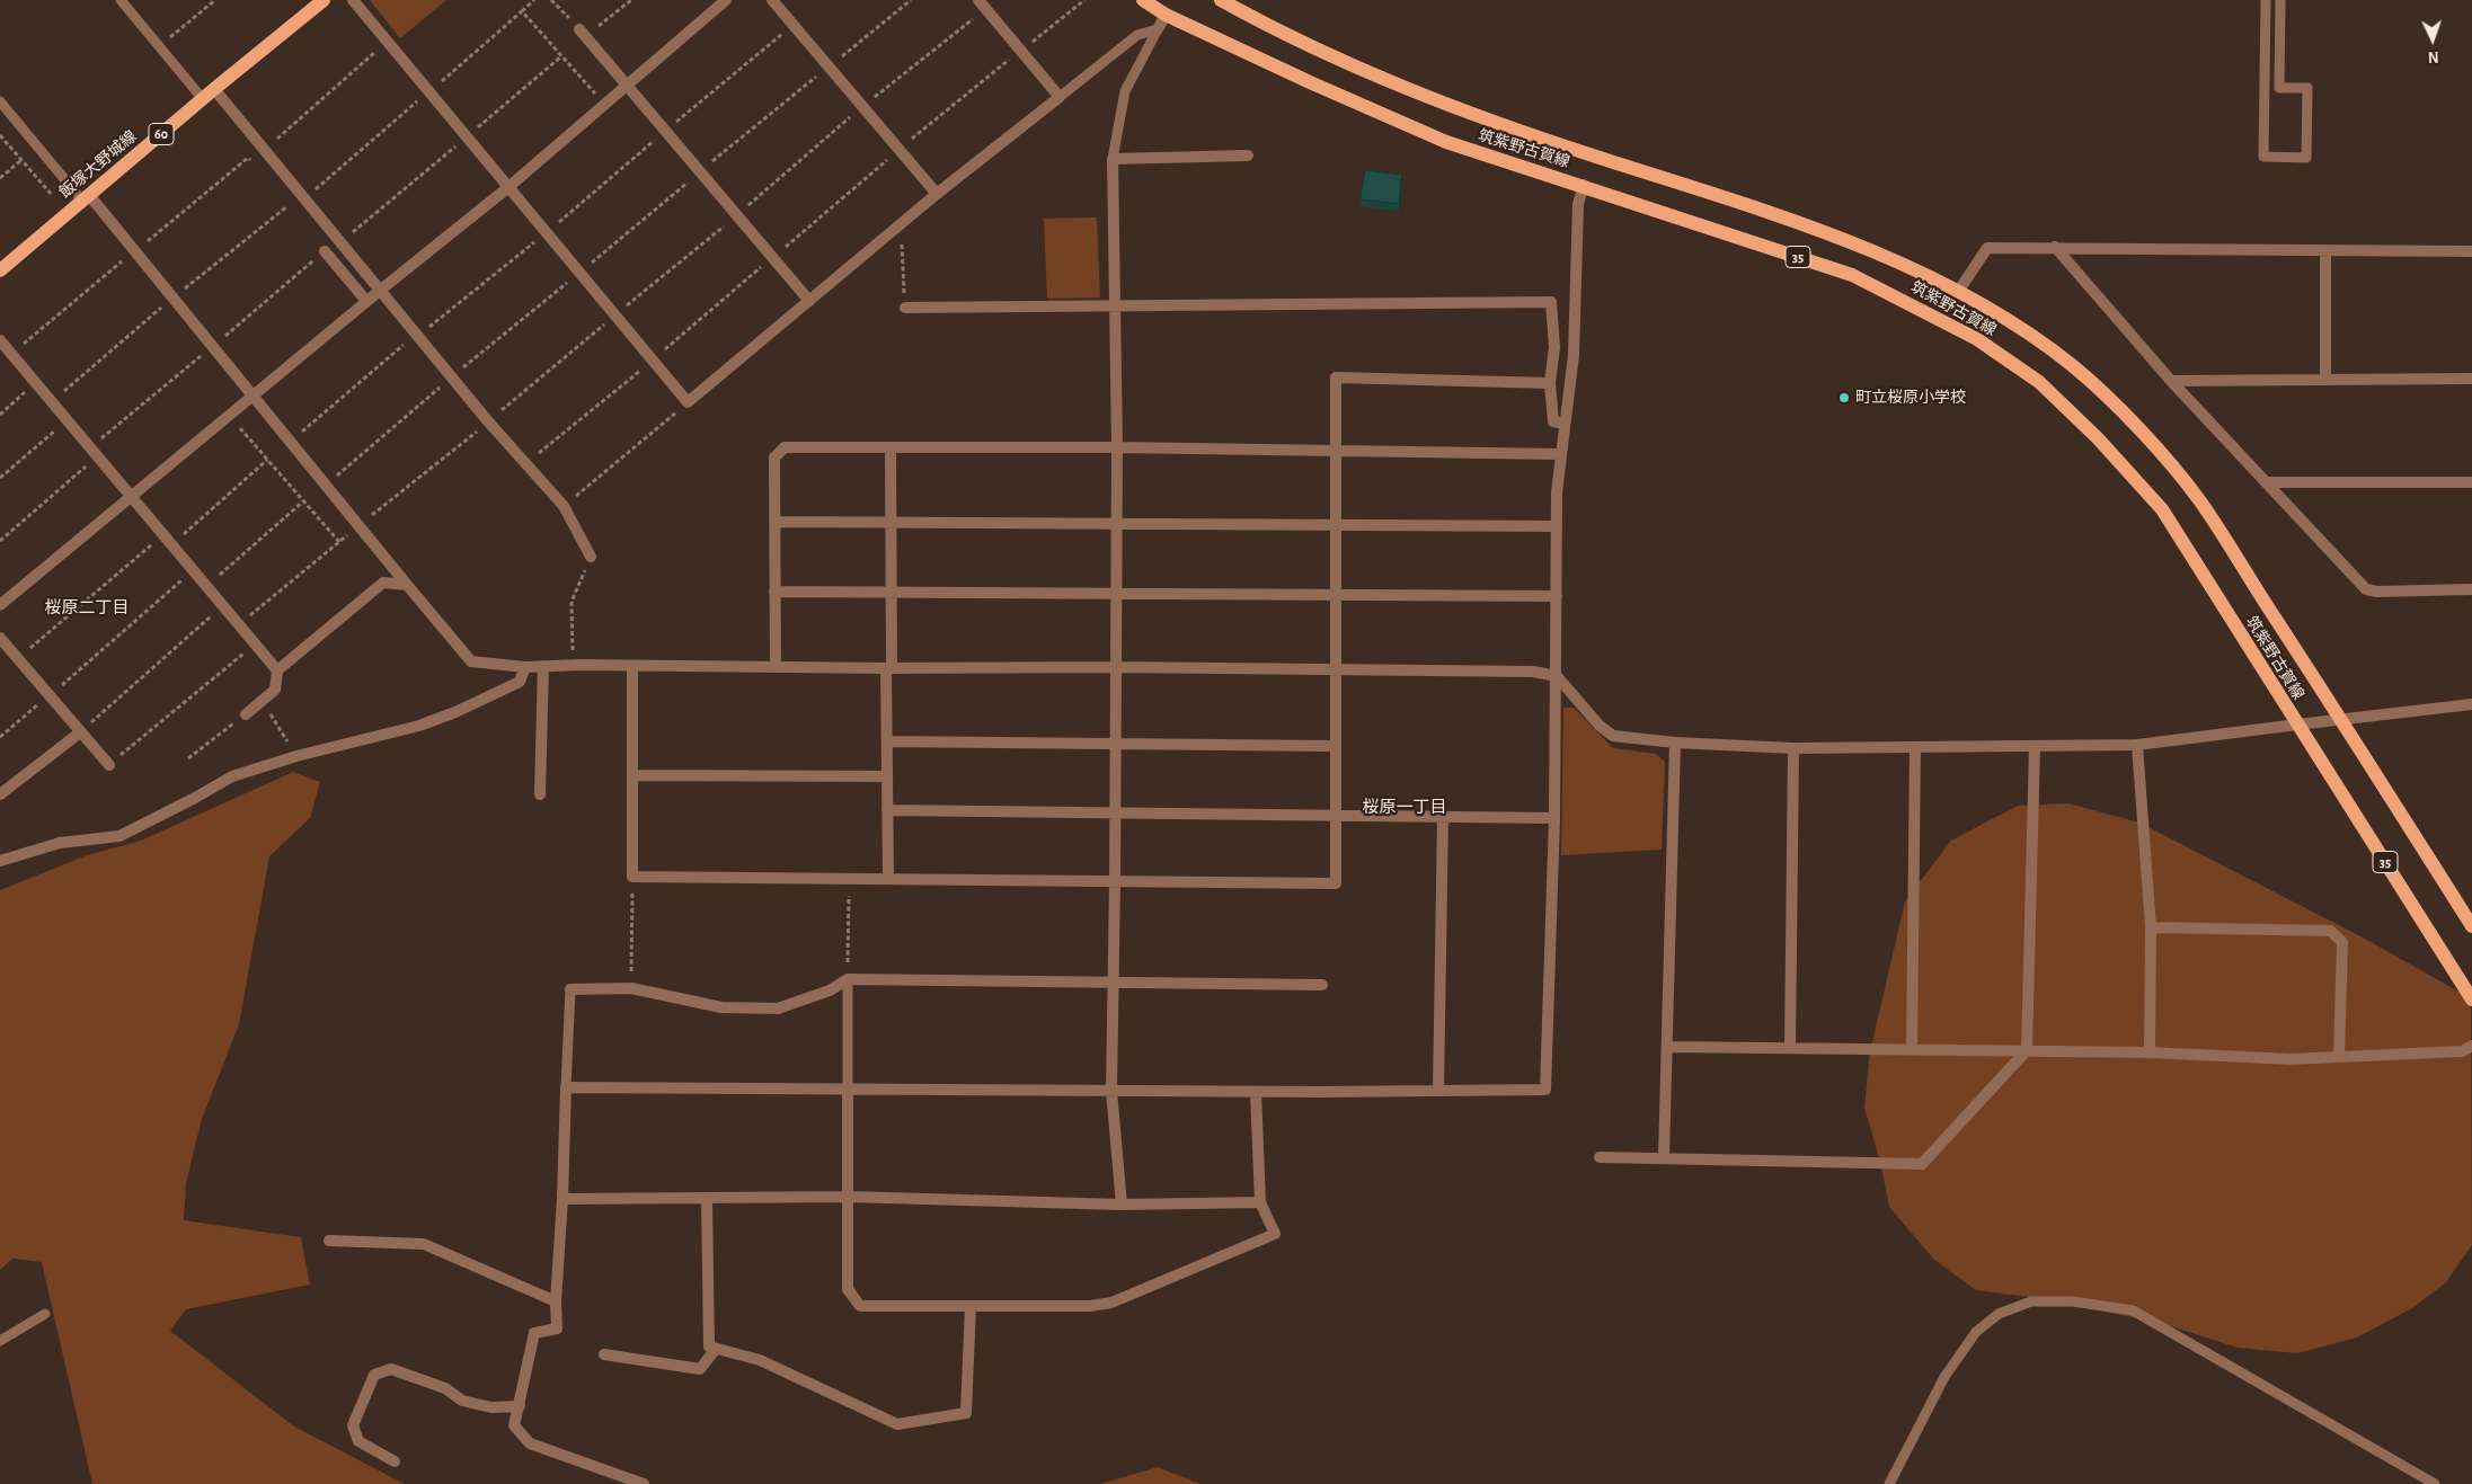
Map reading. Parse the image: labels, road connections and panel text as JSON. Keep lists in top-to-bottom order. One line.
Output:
{"streets":{"main road":["60","筑紫野古賀線","飯塚大野城線","35"]},"districts":["桜原二丁目","桜原一丁目"],"places":["町立桜原小学校"],"north":"bottom"}
